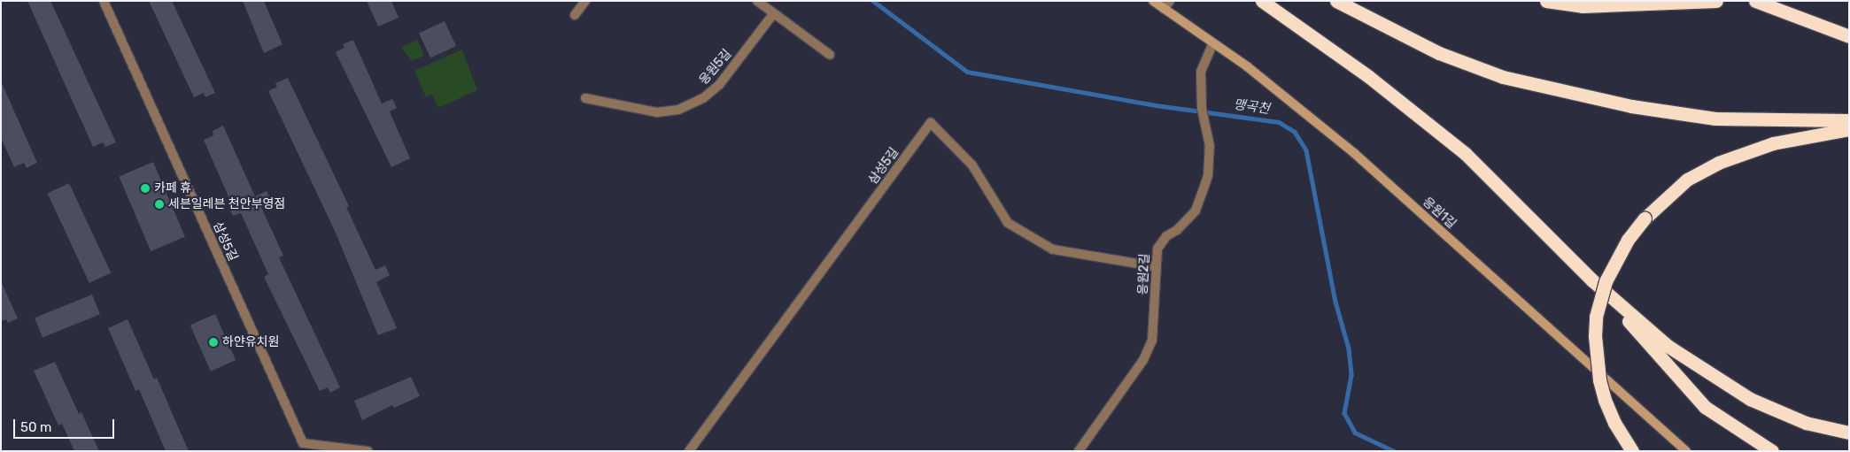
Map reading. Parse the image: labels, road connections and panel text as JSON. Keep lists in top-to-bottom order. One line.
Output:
{"streets":{"street":["응원5길","삼성5길","응원1길","응원2길"]},"crossings":[["삼성5길","응원2길"],["응원1길","응원2길"]],"water":["맹곡천"],"places":["카페 휴","세븐일레븐 천안부영점","하얀유치원"],"scale_bar":"50 m"}
